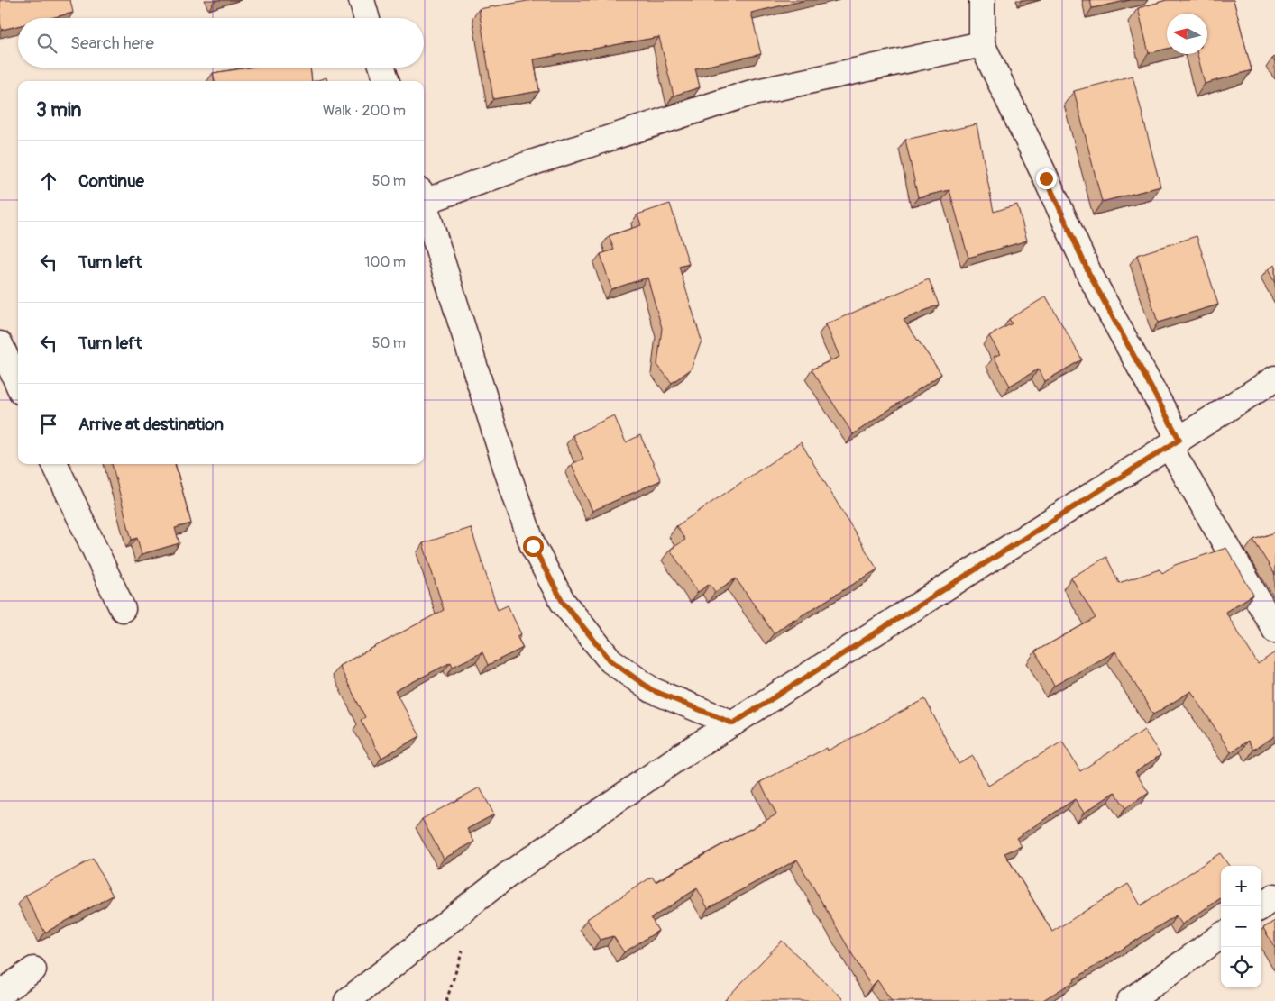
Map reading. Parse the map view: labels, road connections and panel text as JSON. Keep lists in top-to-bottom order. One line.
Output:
{"north":"left","page":{"search":"Search here","heading":["3 min","Walk · 200 m"],"list":[["Continue","50 m"],["Turn left","100 m"],["Turn left","50 m"],"Arrive at destination"],"map_buttons":["+","−"]}}
